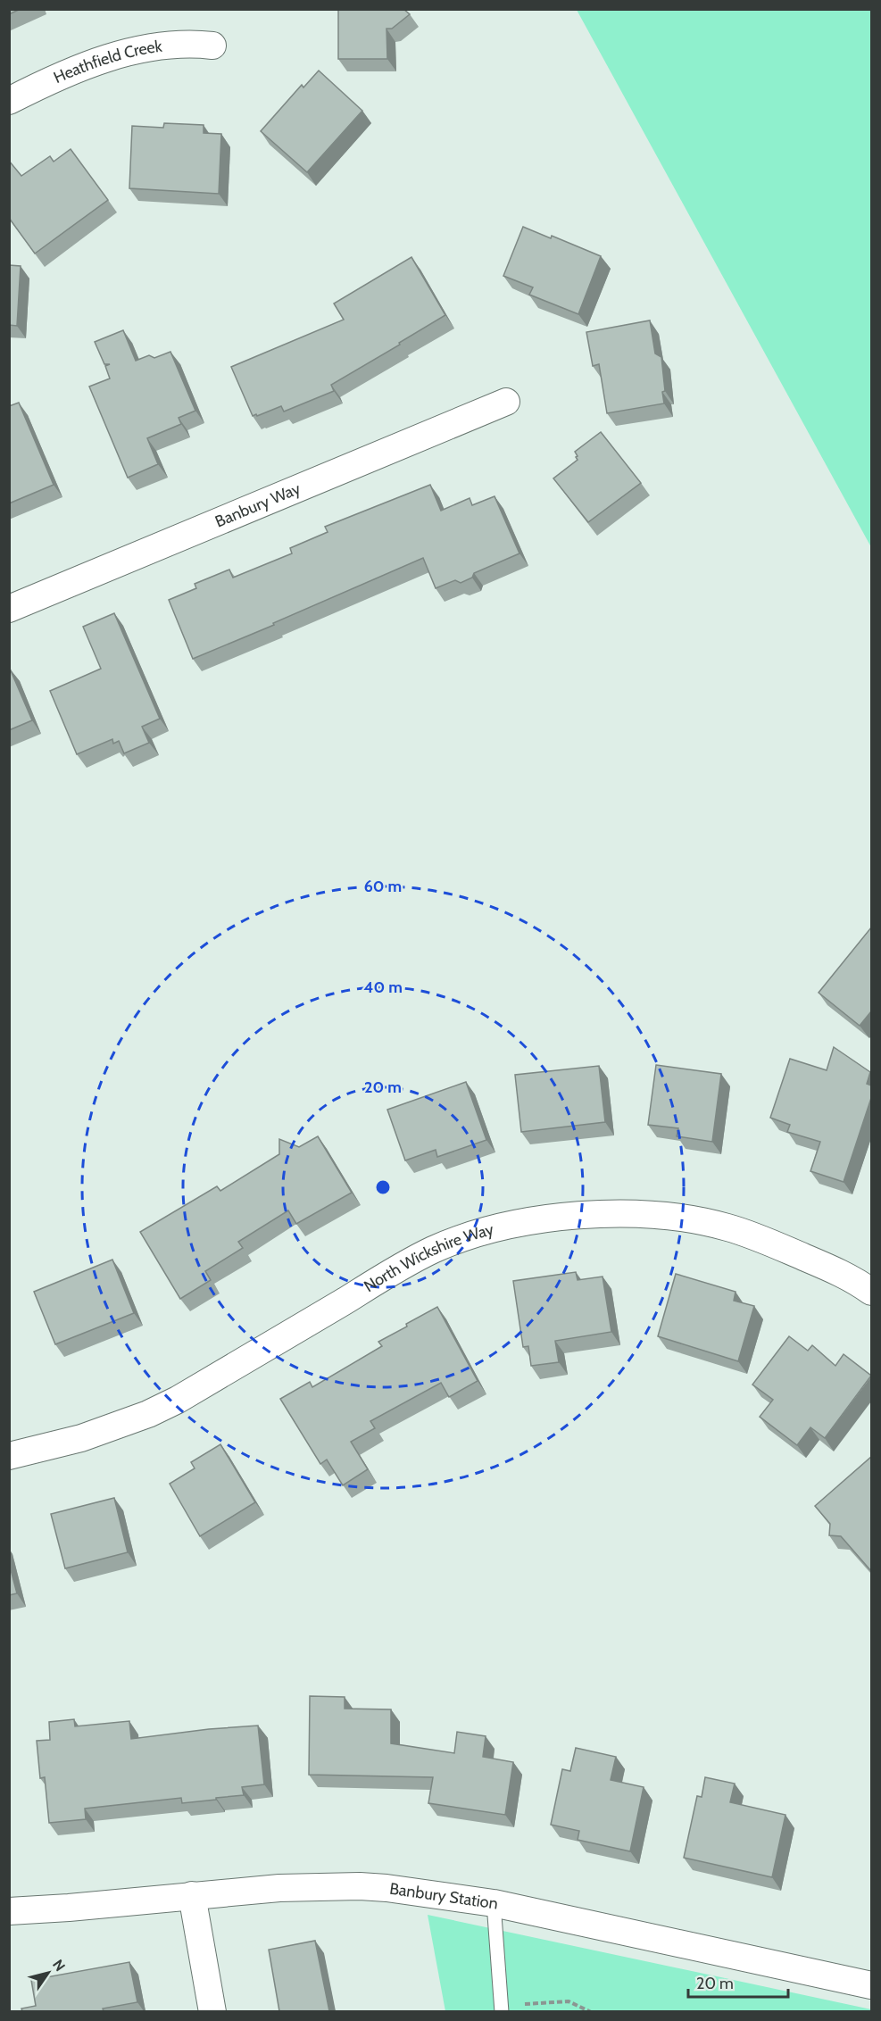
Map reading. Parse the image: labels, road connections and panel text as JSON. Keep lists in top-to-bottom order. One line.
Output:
{"streets":{"street":["Heathfield Creek","Banbury Way","North Wickshire Way","Banbury Station"]},"scale_bar":"20 m","north":"top right","rings":["60 m","40 m","20 m"]}
